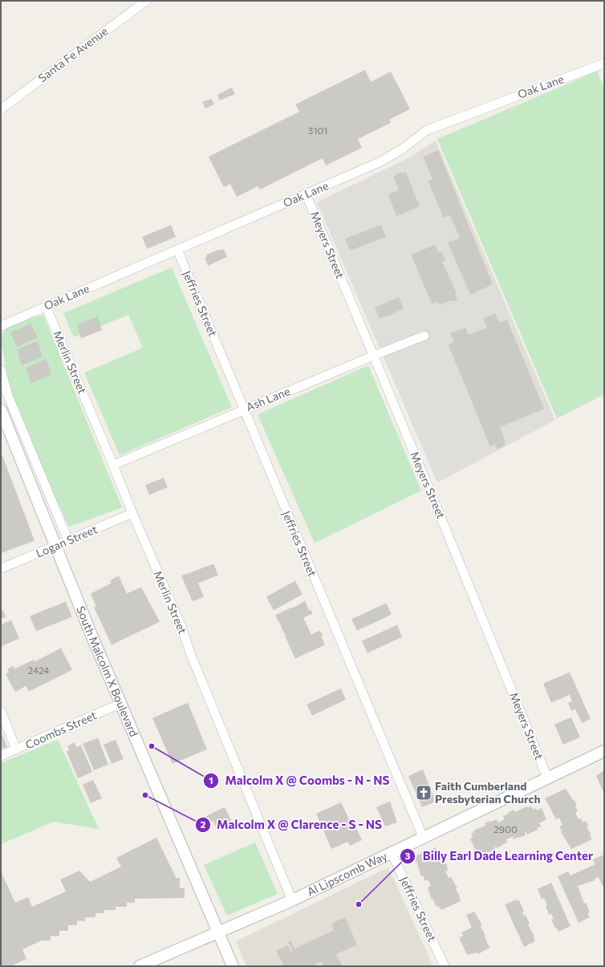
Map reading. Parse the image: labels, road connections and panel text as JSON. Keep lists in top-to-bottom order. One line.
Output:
{"streets":{"street":["Santa Fe Avenue","Oak Lane","Meyers Street","Jeffries Street","Merlin Street","Ash Lane","Logan Street","South Malcolm X Boulevard","Coombs Street","Al Lipscomb Way"]},"crossings":[["Oak Lane","Meyers Street"],["Oak Lane","Jeffries Street"],["Oak Lane","Merlin Street"],["Meyers Street","Ash Lane"],["Meyers Street","Al Lipscomb Way"],["Jeffries Street","Ash Lane"],["Jeffries Street","Al Lipscomb Way"],["Merlin Street","Ash Lane"],["Merlin Street","Logan Street"],["Merlin Street","Al Lipscomb Way"],["Logan Street","South Malcolm X Boulevard"],["South Malcolm X Boulevard","Coombs Street"],["South Malcolm X Boulevard","Al Lipscomb Way"]],"places":{"other":["Malcolm X @ Coombs - N - NS","Malcolm X @ Clarence - S - NS","Billy Earl Dade Learning Center"],"church":["Faith Cumberland Presbyterian Church"]},"house_numbers":["3101","2424","2900"]}
